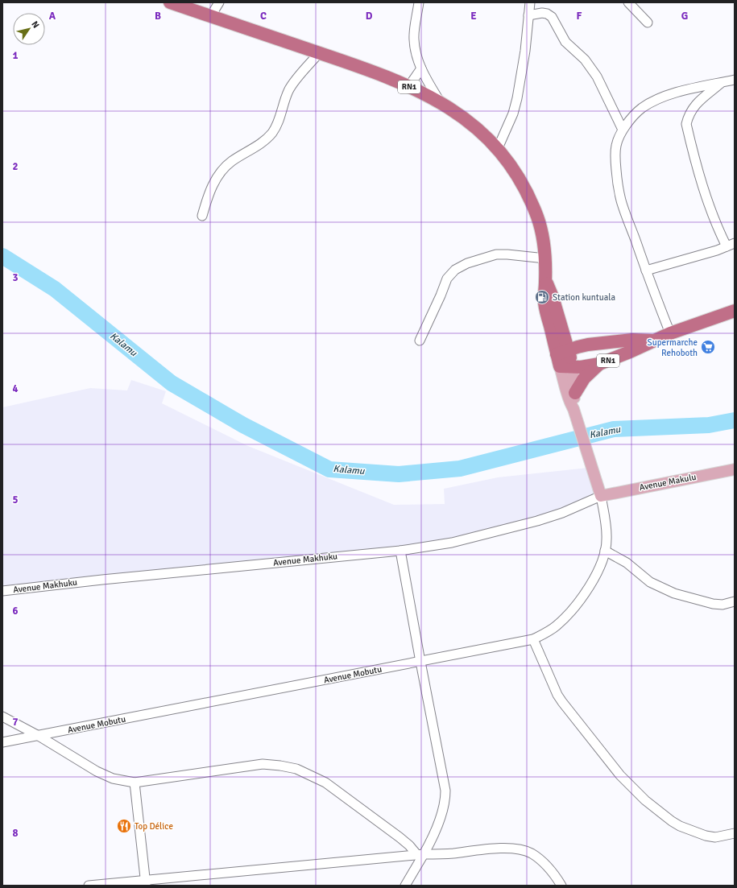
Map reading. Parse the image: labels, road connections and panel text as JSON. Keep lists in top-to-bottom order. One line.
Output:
{"streets":{"highway":["RN1"],"main road":["Avenue Makulu"],"street":["Avenue Makhuku","Avenue Mobutu"]},"crossings":[["Avenue Makulu","Avenue Makhuku"],["Avenue Makulu","Avenue Mobutu"],["Avenue Makhuku","Avenue Mobutu"]],"water":["Kalamu"],"places":{"fuel station":["Station kuntuala"],"supermarket":["Supermarche Rehoboth"],"restaurant":["Top Délice"]},"north":"top right","grid":{"columns":["A","B","C","D","E","F","G"],"rows":["1","2","3","4","5","6","7","8"]}}
